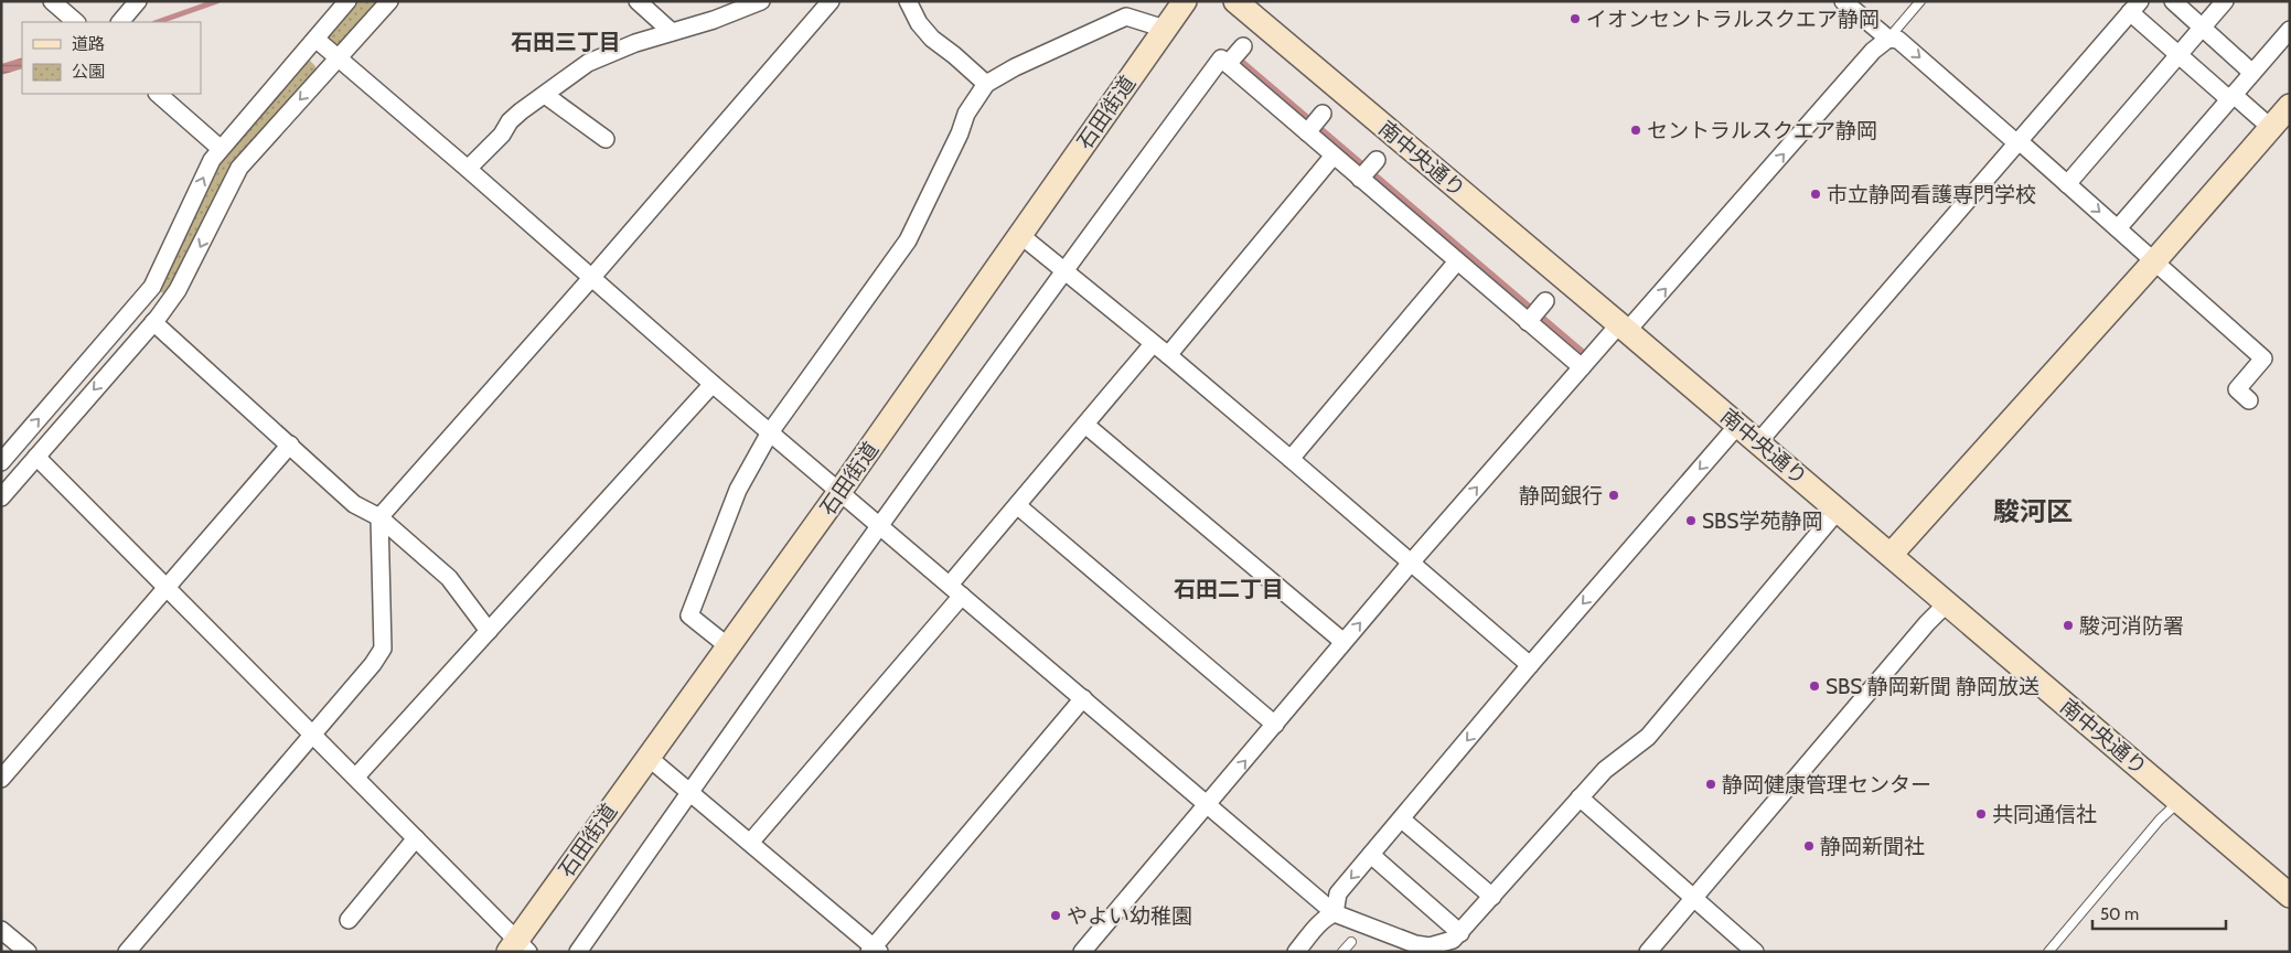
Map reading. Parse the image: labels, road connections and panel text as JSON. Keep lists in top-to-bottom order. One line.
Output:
{"streets":{"street":["石田街道","南中央通り"]},"districts":["石田三丁目","駿河区","石田二丁目"],"places":["イオンセントラルスクエア静岡","セントラルスクエア静岡","市立静岡看護専門学校","静岡銀行","SBS学苑静岡","駿河消防署","SBS 静岡新聞 静岡放送","静岡健康管理センター","共同通信社","静岡新聞社","やよい幼稚園"],"legend":["道路","公園"],"scale_bar":"50 m"}
